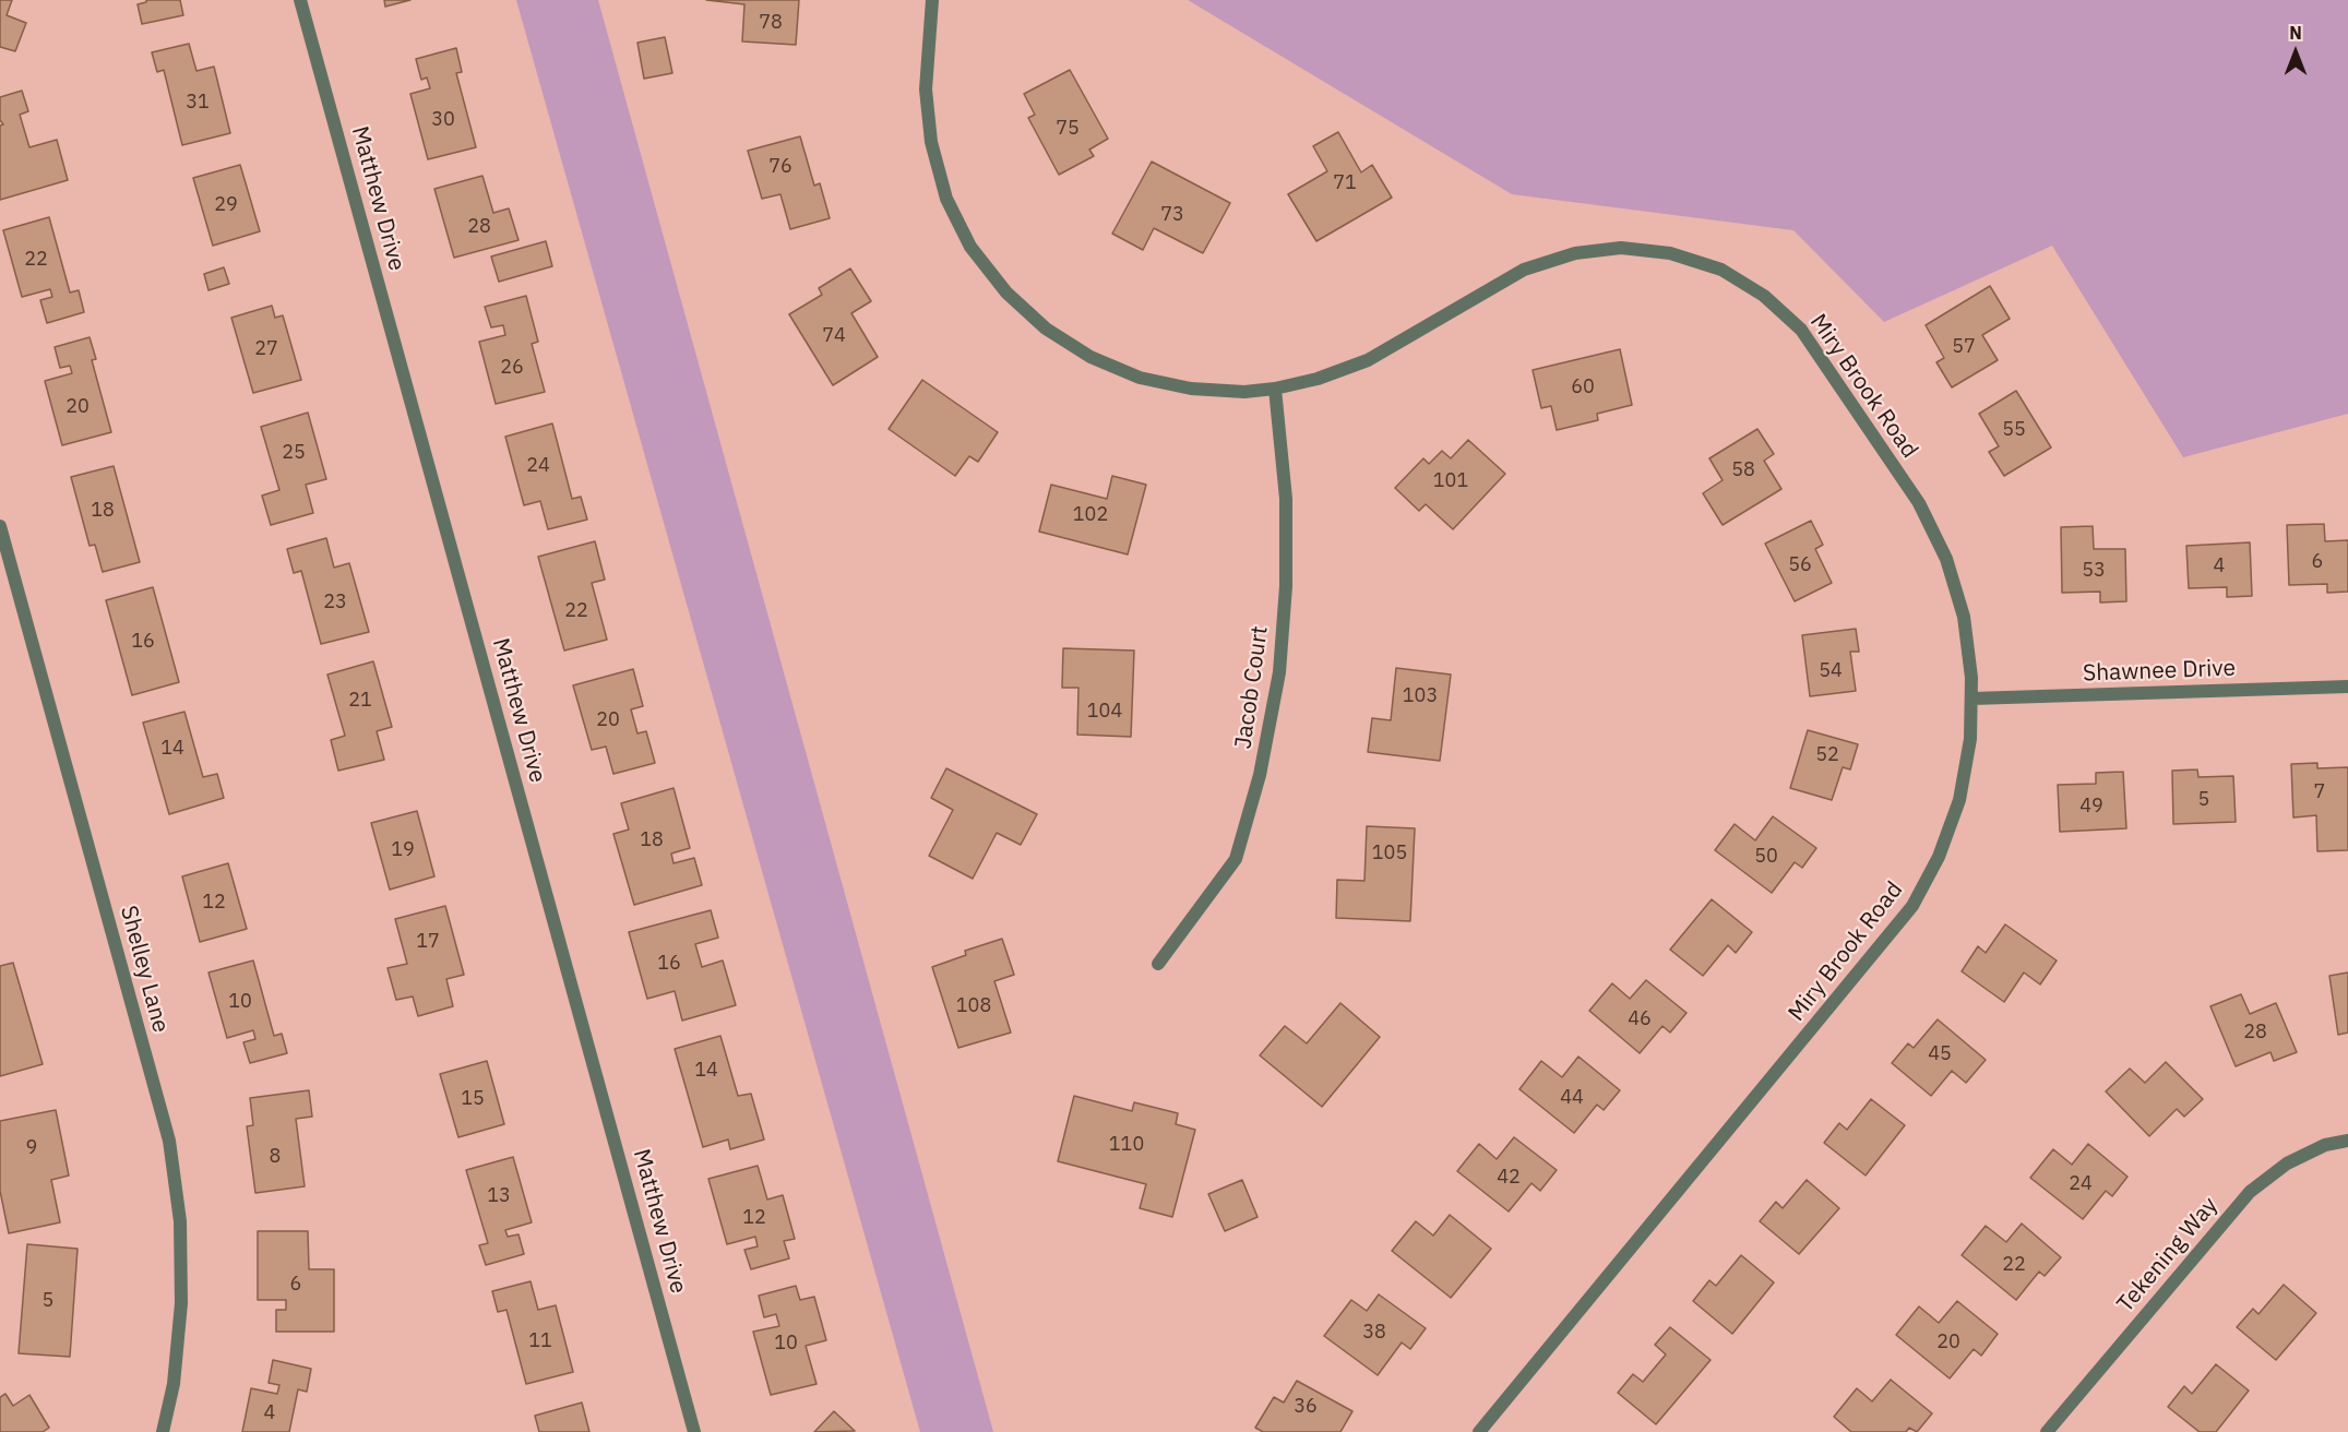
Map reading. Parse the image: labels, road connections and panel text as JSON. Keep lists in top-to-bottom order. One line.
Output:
{"streets":{"street":["Matthew Drive","Miry Brook Road","Shawnee Drive","Jacob Court","Shelley Lane","Tekening Way"]},"crossings":[["Miry Brook Road","Shawnee Drive"],["Miry Brook Road","Jacob Court"]],"house_numbers":["78","31","30","75","76","71","29","73","28","22","74","57","27","26","60","20","55","25","24","58","101","18","102","6","56","4","53","23","22","16","54","103","21","104","20","14","52","7","5","49","18","19","105","50","12","17","16","10","108","46","28","45","14","44","15","110","9","8","42","24","13","12","22","6","5","38","11","20","10","36","4"],"north":"top"}
